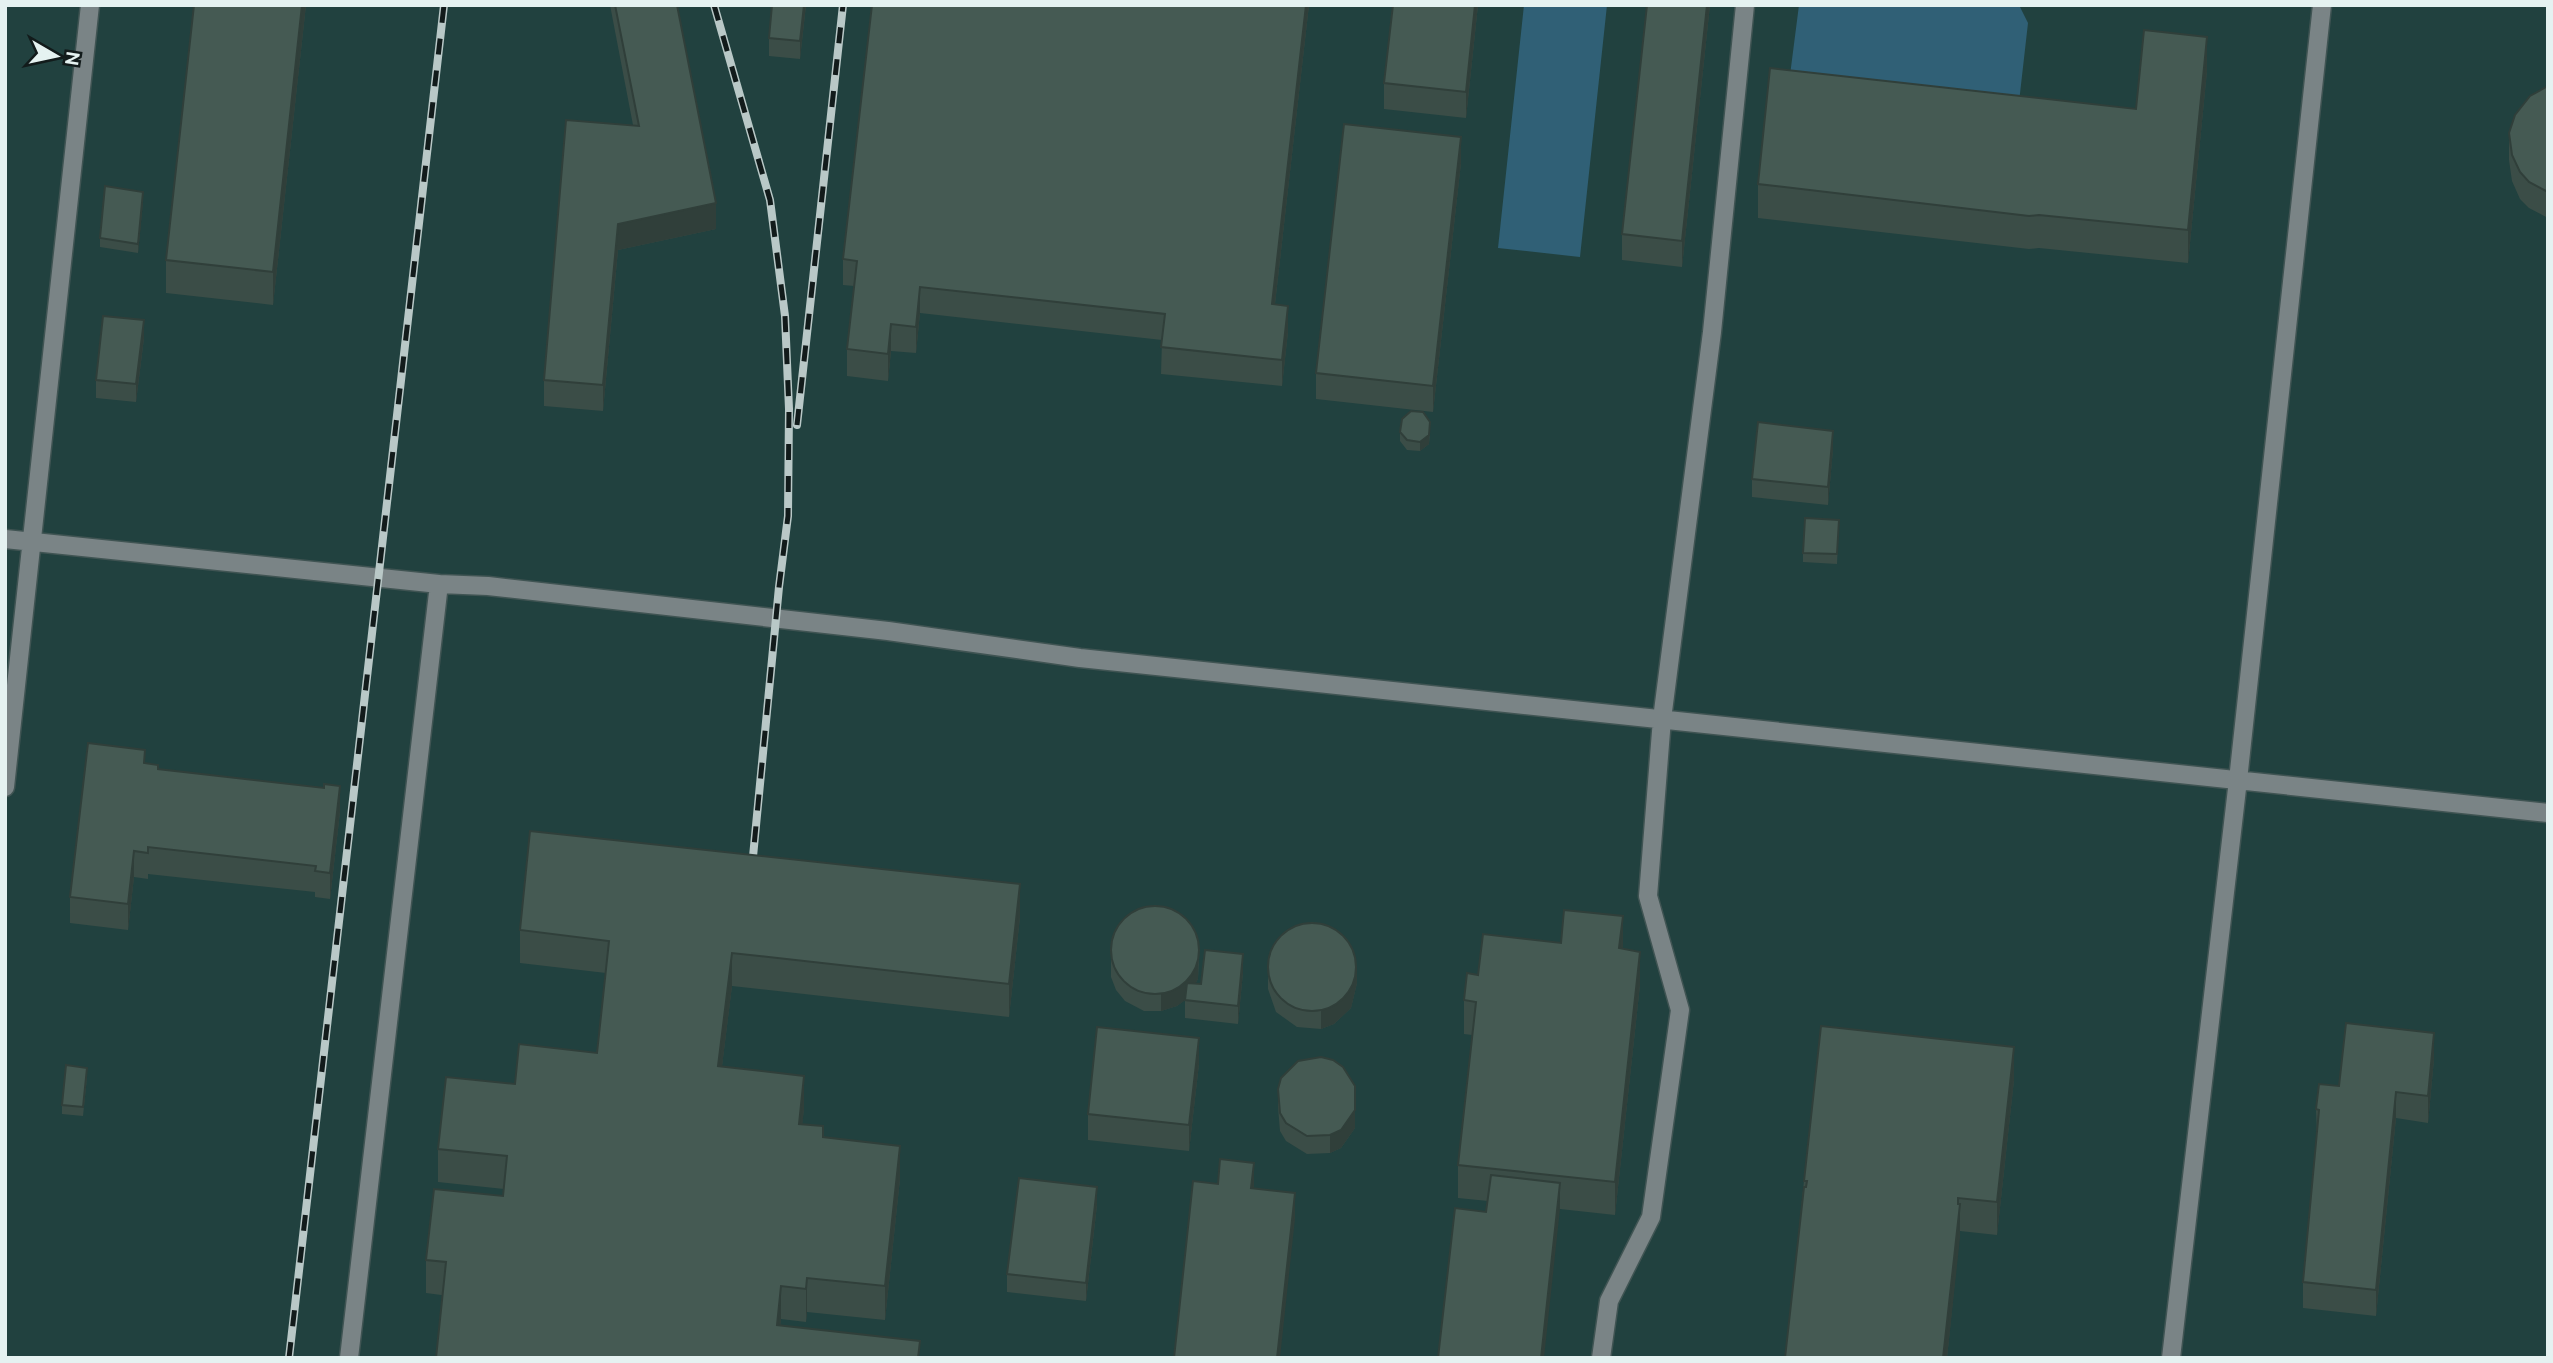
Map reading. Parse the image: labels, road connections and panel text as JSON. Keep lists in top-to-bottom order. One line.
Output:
{"north":"right"}
